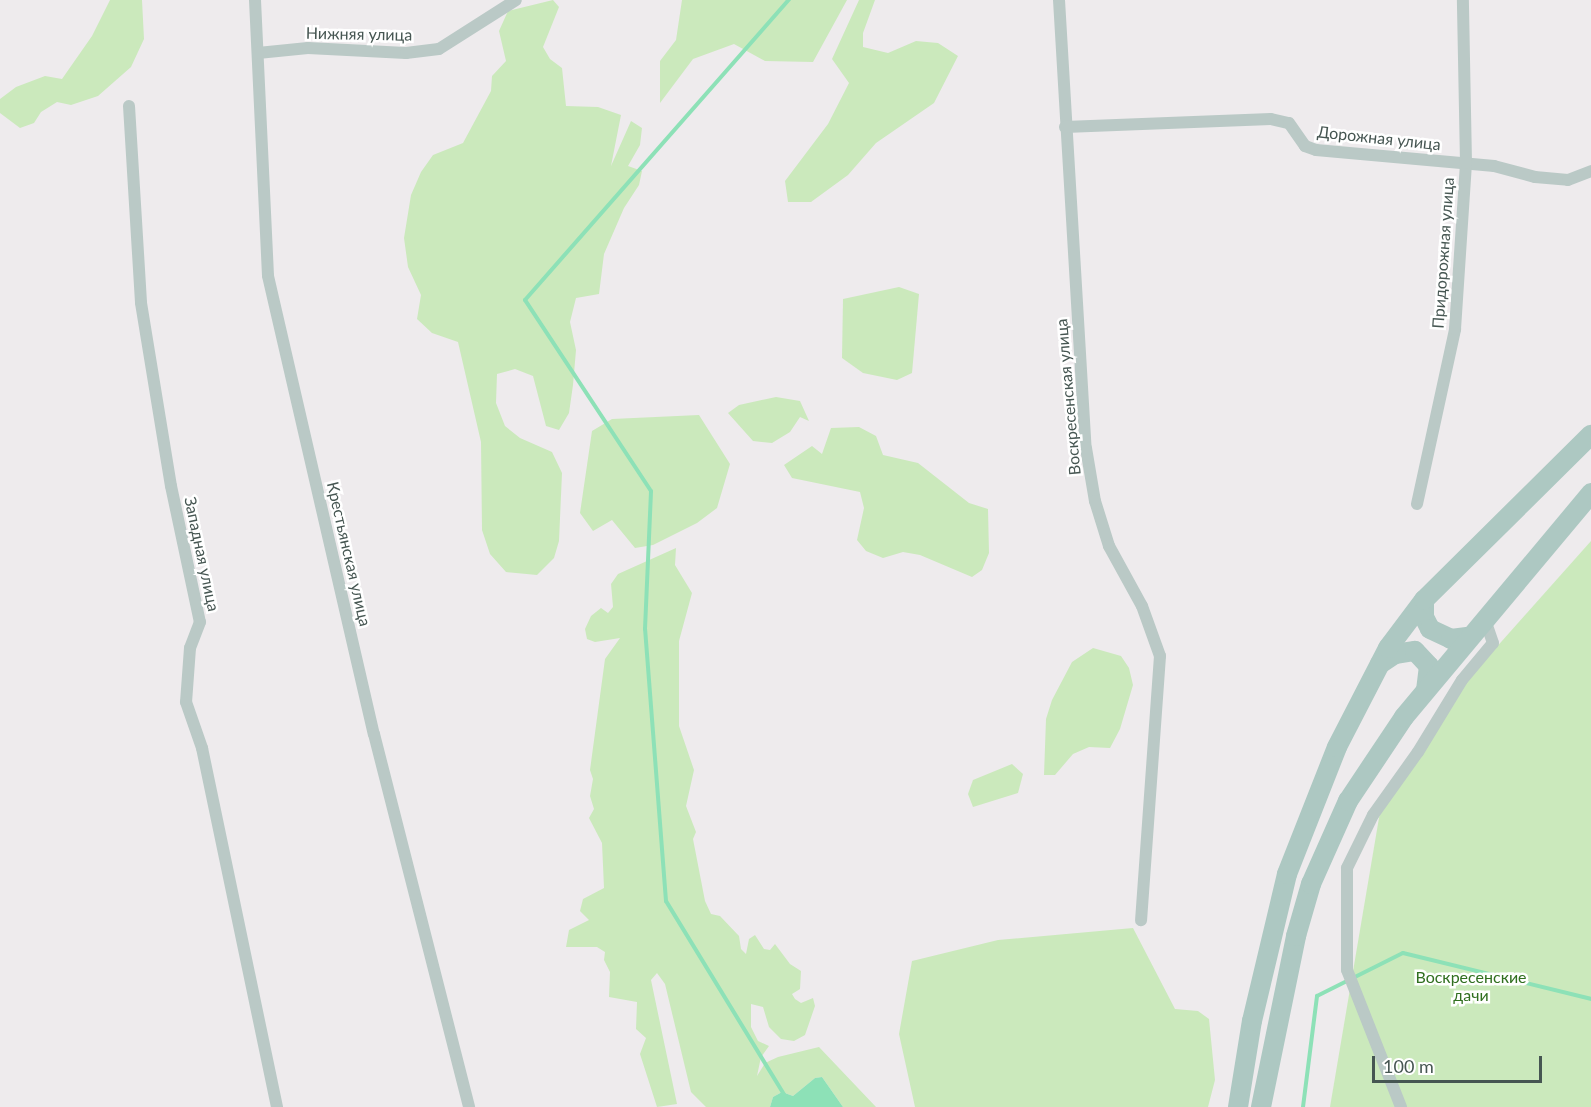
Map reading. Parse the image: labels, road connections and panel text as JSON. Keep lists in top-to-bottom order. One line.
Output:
{"streets":{"street":["Нижняя улица","Дорожная улица","Придорожная улица","Воскресенская улица","Западная улица","Крестьянская улица"]},"crossings":[["Нижняя улица","Крестьянская улица"],["Дорожная улица","Придорожная улица"],["Дорожная улица","Воскресенская улица"]],"parks":["Воскресенские дачи"],"scale_bar":"100 m"}
